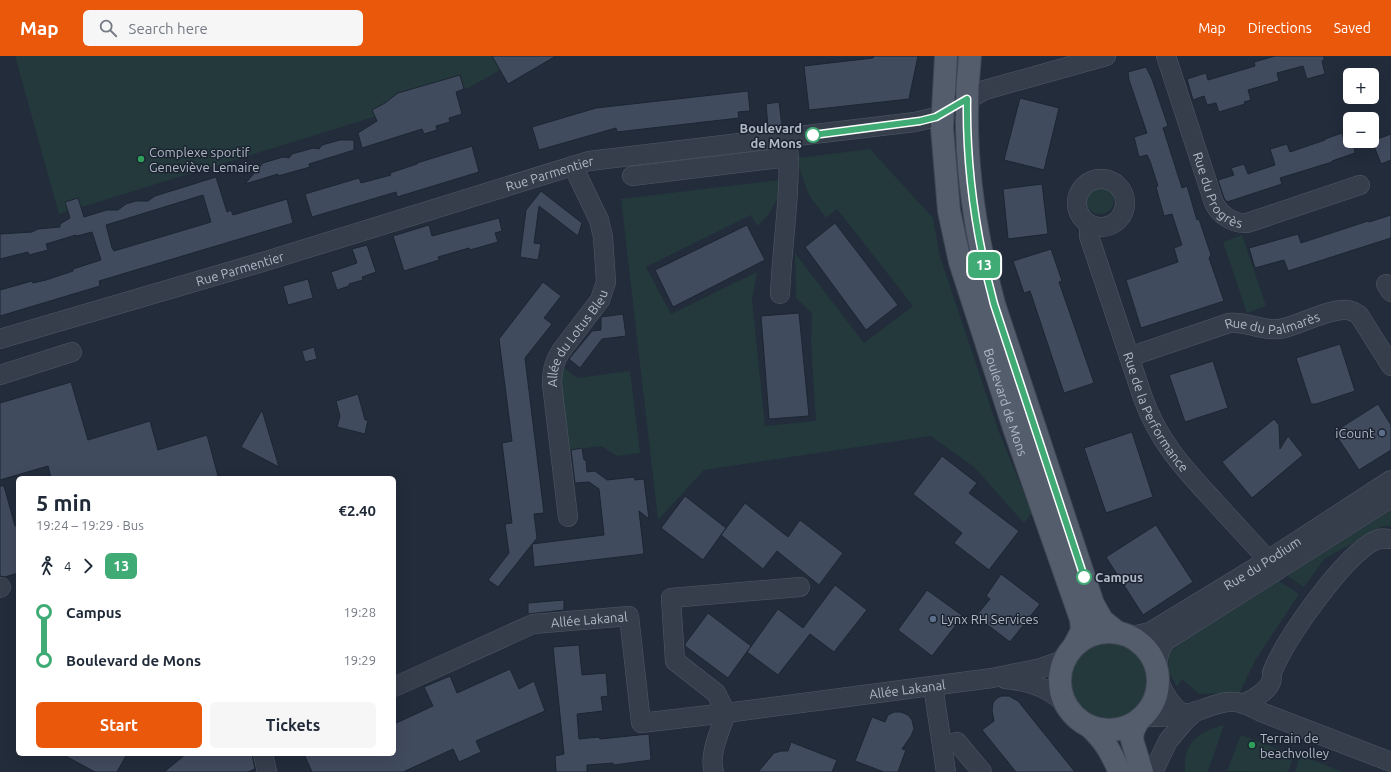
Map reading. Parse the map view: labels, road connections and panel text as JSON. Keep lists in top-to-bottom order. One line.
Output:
{"streets":{"main road":["Boulevard de Mons"],"street":["Rue Parmentier","Rue du Progrès","Rue du Palmarès","Allée du Lotus Bleu","Rue de la Performance","Rue du Podium","Allée Lakanal"]},"crossings":[["Rue Parmentier","Allée du Lotus Bleu"],["Rue Parmentier","Boulevard de Mons"],["Rue du Palmarès","Rue de la Performance"],["Boulevard de Mons","Rue du Podium"],["Boulevard de Mons","Allée Lakanal"],["Rue de la Performance","Rue du Podium"],["Rue du Podium","Allée Lakanal"]],"places":["Boulevard de Mons","Complexe sportif Geneviève Lemaire","iCount","Campus","Lynx RH Services","Terrain de beachvolley"],"lines":["bus line 13"],"page":{"header":"Map","search":"Search here","nav":["Map","Directions","Saved"],"on_map":"13","map_buttons":["+","−"],"heading":["5 min","19:24 – 19:29 · Bus","€2.40"],"legs":["4","13"],"list":[{"name":"Campus","value":"19:28"},{"name":"Boulevard de Mons","value":"19:29"}],"buttons":["Start","Tickets"]}}
